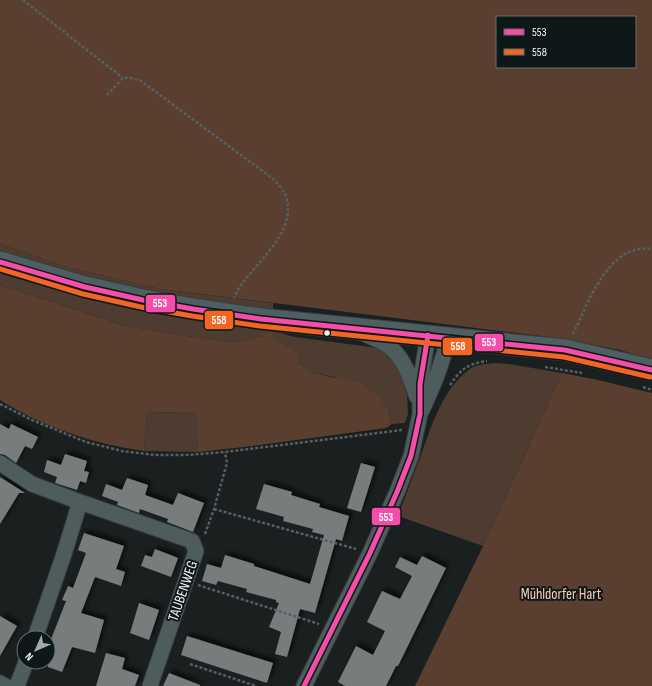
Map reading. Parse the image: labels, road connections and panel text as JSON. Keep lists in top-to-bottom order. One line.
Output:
{"streets":{"street":["TAUBENWEG"]},"parks":["Mühldorfer Hart"],"lines":["transit line 553","transit line 558"],"legend":["553","558"],"north":"bottom left"}
